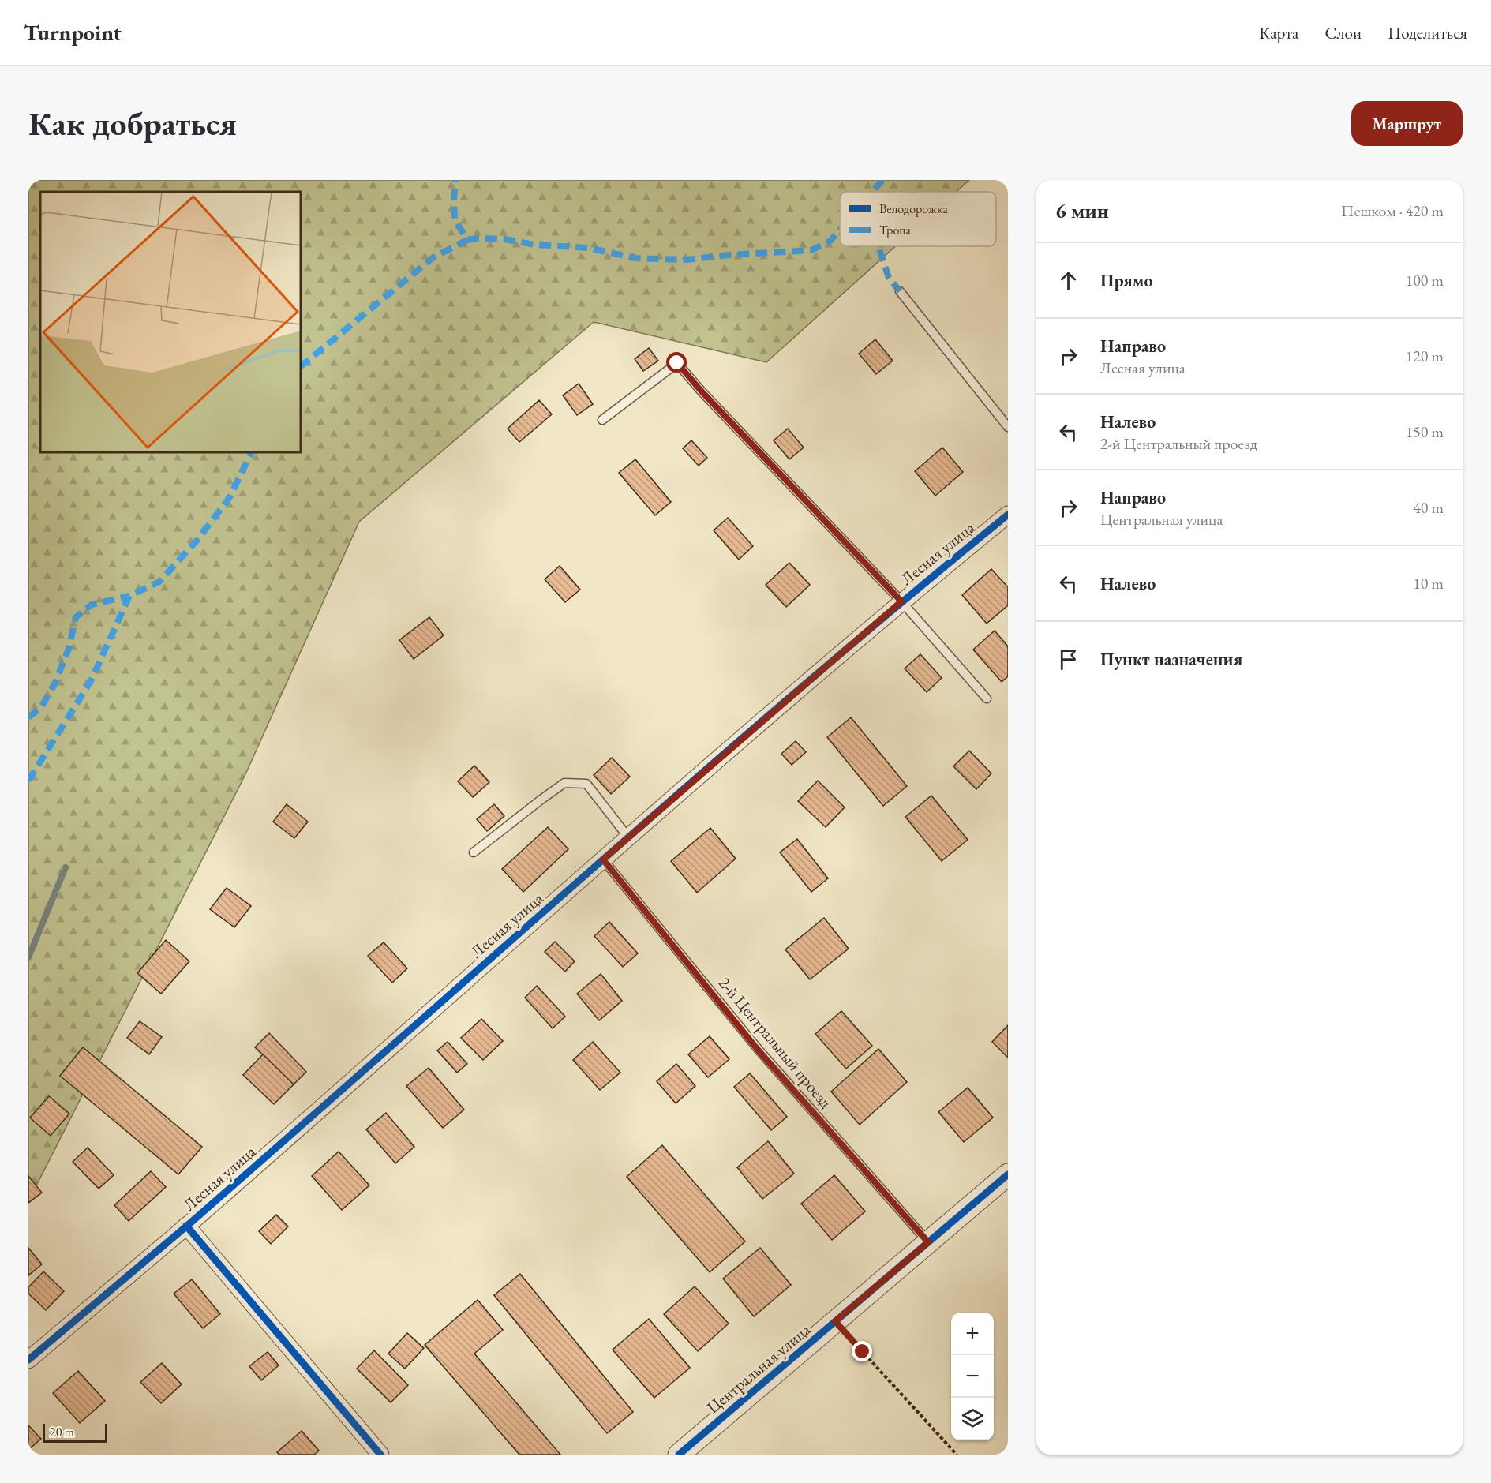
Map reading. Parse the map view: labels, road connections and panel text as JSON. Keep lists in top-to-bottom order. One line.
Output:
{"streets":{"street":["Лесная улица","Центральная улица"],"lane":["2-й Центральный проезд"]},"crossings":[["Лесная улица","2-й Центральный проезд"],["2-й Центральный проезд","Центральная улица"]],"legend":["Велодорожка","Тропа"],"scale_bar":"20 m","page":{"header":"Turnpoint","nav":["Карта","Слои","Поделиться"],"buttons":"Маршрут","title":"Как добраться","heading":["6 мин","Пешком · 420 m"],"list":[["Прямо","100 m"],["Направо","Лесная улица","120 m"],["Налево","2-й Центральный проезд","150 m"],["Направо","Центральная улица","40 m"],["Налево","10 m"],"Пункт назначения"],"map_buttons":["+","−"],"scale":"20 m"}}
